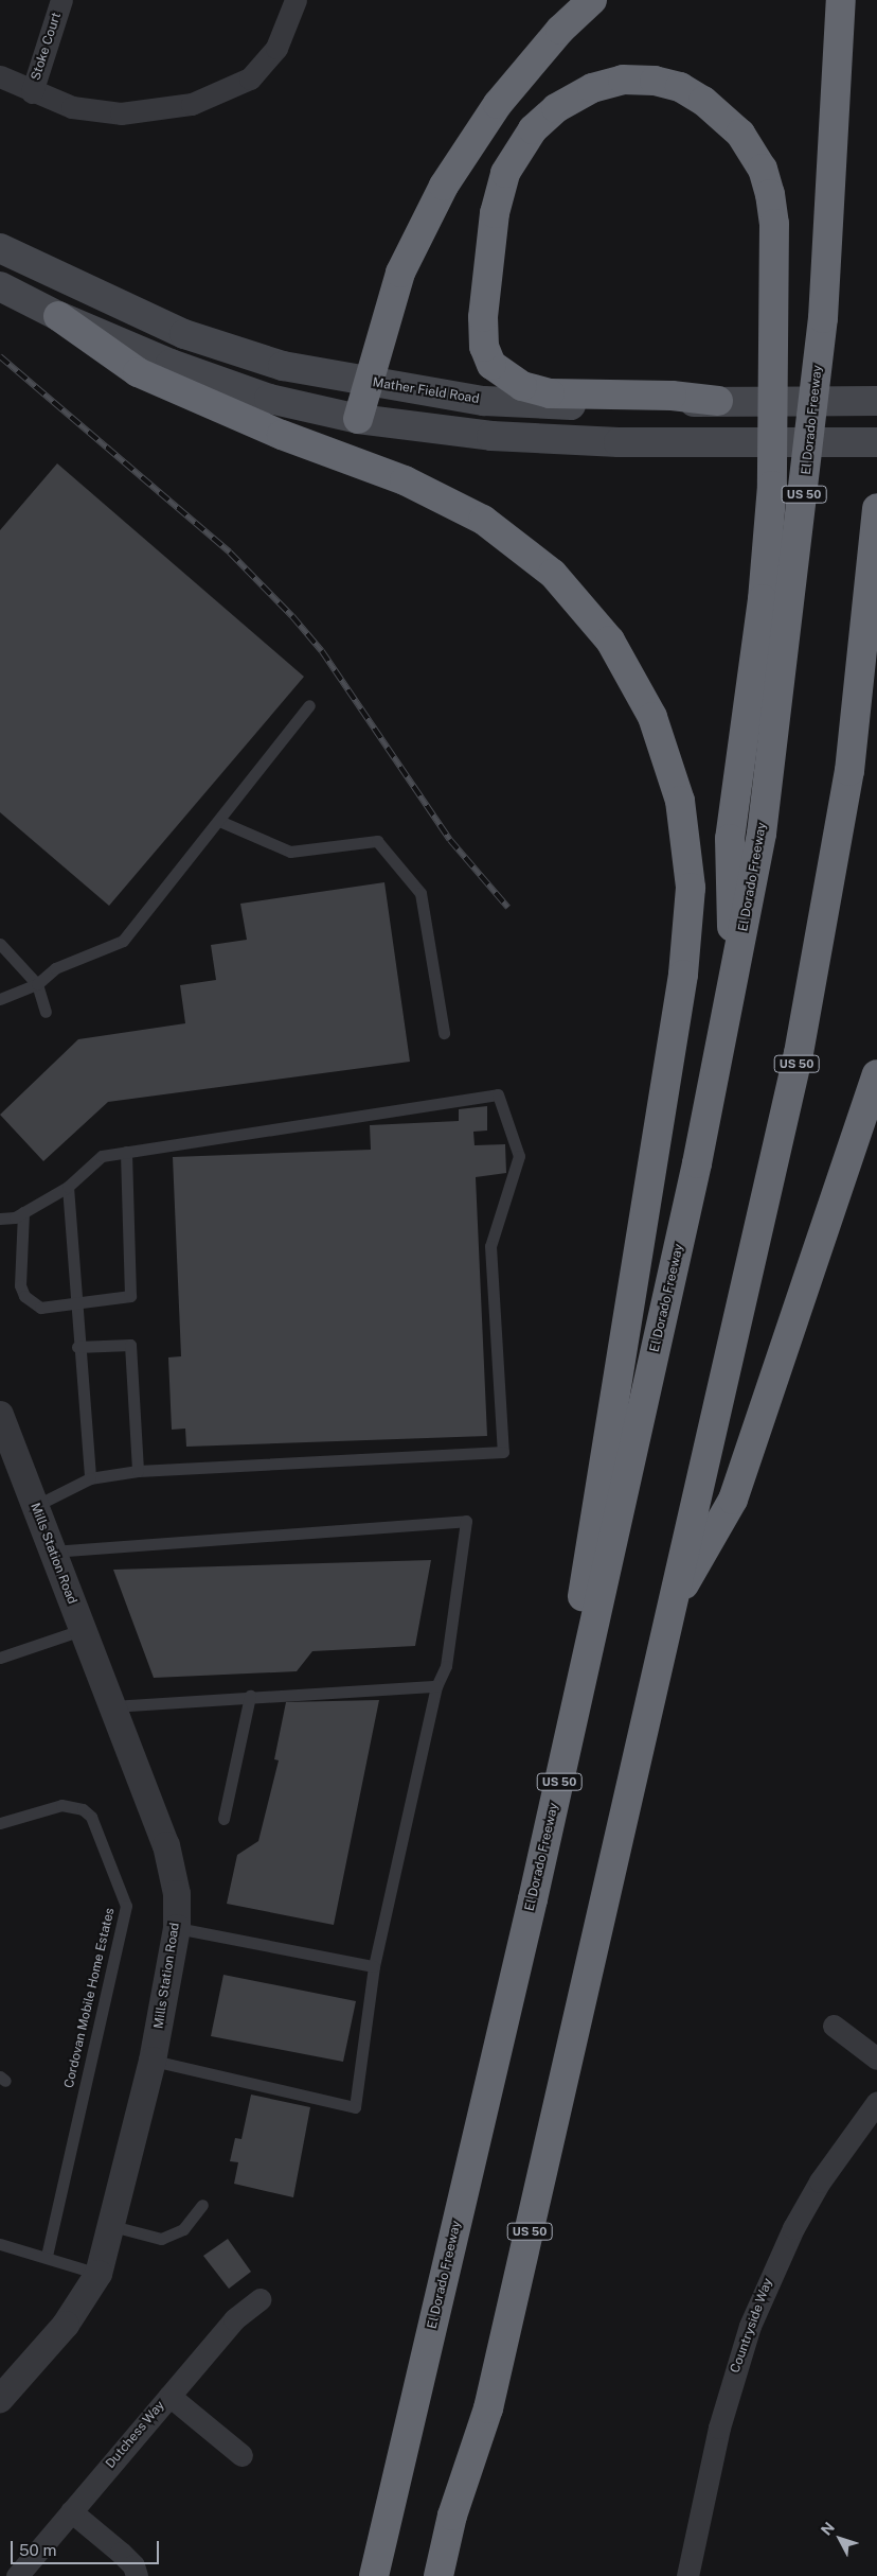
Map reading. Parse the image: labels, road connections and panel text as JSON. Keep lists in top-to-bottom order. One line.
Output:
{"streets":{"highway":["El Dorado Freeway","US 50"],"main road":["Mather Field Road"],"street":["Stoke Court","Mills Station Road","Countryside Way","Dutchess Way"],"lane":["Cordovan Mobile Home Estates"]},"scale_bar":"50 m","north":"top left"}
